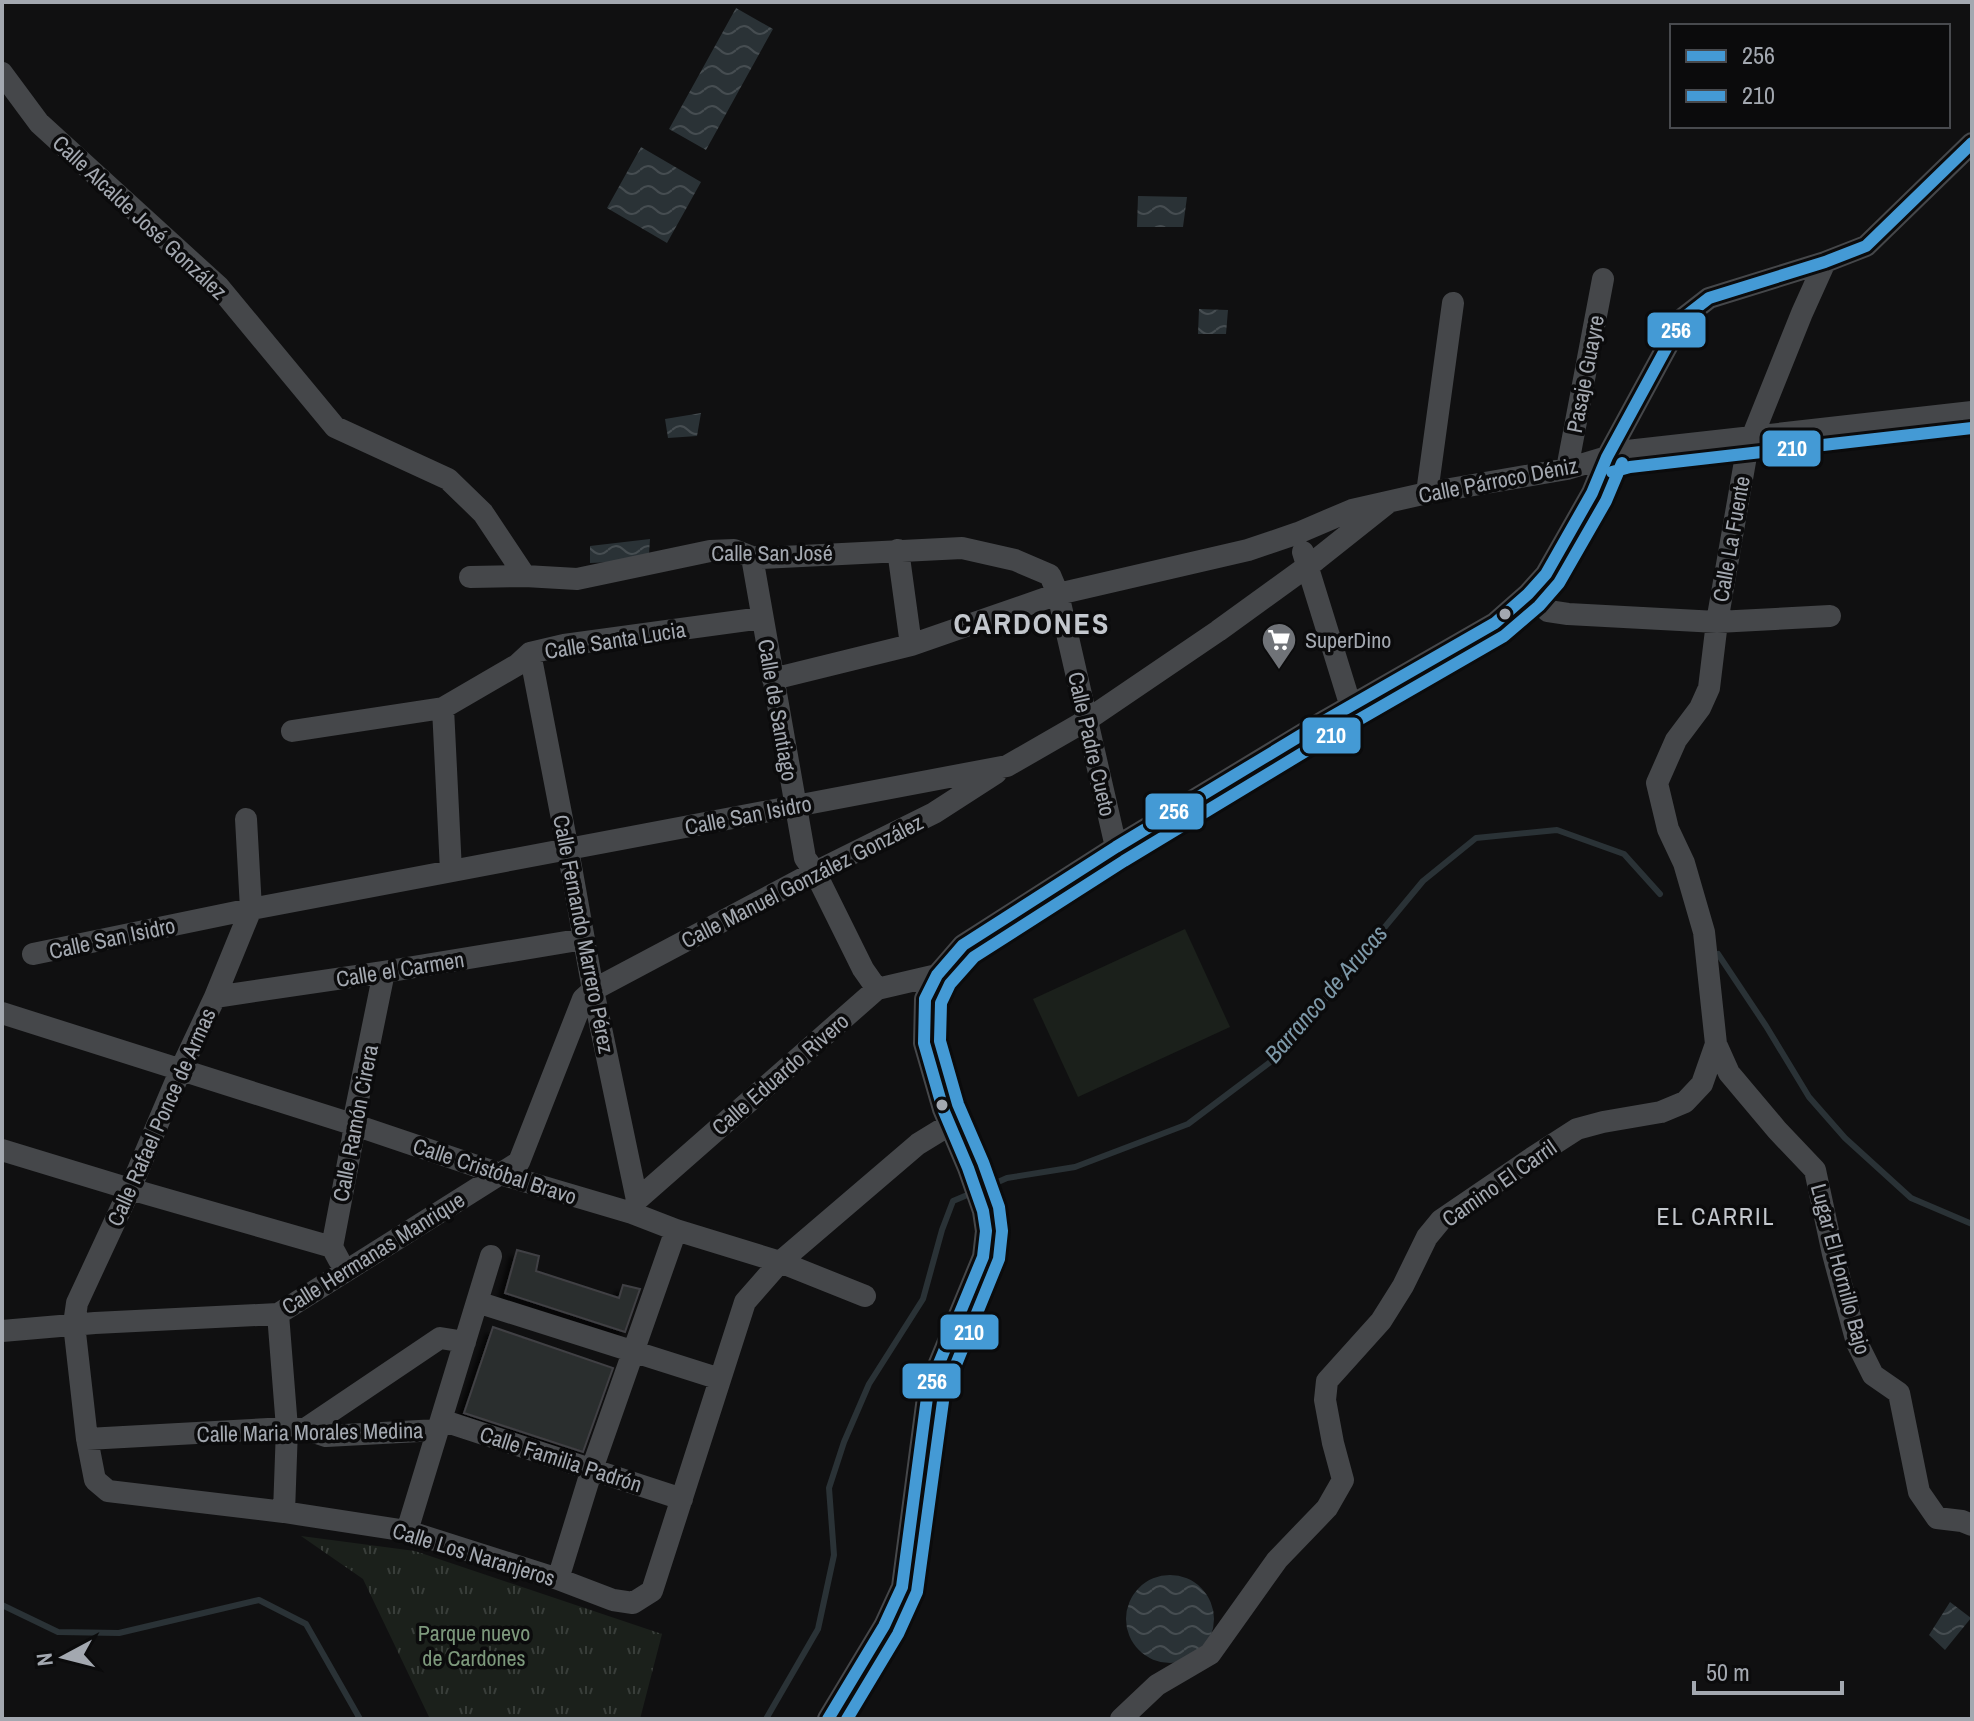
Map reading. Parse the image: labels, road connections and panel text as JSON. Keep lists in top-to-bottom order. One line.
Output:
{"streets":{"street":["Calle Alcalde José González","Pasaje Guayre","Calle Párroco Déniz","Calle La Fuente","Calle San José","Calle Santa Lucia","Calle de Santiago","Calle Padre Cueto","Calle San Isidro","Calle Manuel González González","Calle Fernando Marrero Pérez","Calle el Carmen","Calle Eduardo Rivero","Calle Rafael Ponce de Armas","Calle Ramón Cirera","Calle Cristóbal Bravo","Camino El Carril","Calle Hermanas Manrique","Lugar El Hornillo Bajo","Calle Maria Morales Medina","Calle Familia Padrón","Calle Los Naranjeros"]},"crossings":[["Calle Alcalde José González","Calle San José"],["Pasaje Guayre","Calle Párroco Déniz"],["Calle Párroco Déniz","Calle La Fuente"],["Calle Párroco Déniz","Calle San José"],["Calle Párroco Déniz","Calle de Santiago"],["Calle Párroco Déniz","Calle Padre Cueto"],["Calle Párroco Déniz","Calle San Isidro"],["Calle La Fuente","Camino El Carril"],["Calle San José","Calle de Santiago"],["Calle San José","Calle Padre Cueto"],["Calle Santa Lucia","Calle de Santiago"],["Calle Santa Lucia","Calle Fernando Marrero Pérez"],["Calle de Santiago","Calle San Isidro"],["Calle de Santiago","Calle Manuel González González"],["Calle de Santiago","Calle Eduardo Rivero"],["Calle Padre Cueto","Calle San Isidro"],["Calle San Isidro","Calle Manuel González González"],["Calle San Isidro","Calle Fernando Marrero Pérez"],["Calle San Isidro","Calle Rafael Ponce de Armas"],["Calle Manuel González González","Calle Fernando Marrero Pérez"],["Calle Manuel González González","Calle Hermanas Manrique"],["Calle Fernando Marrero Pérez","Calle el Carmen"],["Calle Fernando Marrero Pérez","Calle Eduardo Rivero"],["Calle Fernando Marrero Pérez","Calle Cristóbal Bravo"],["Calle Fernando Marrero Pérez","Calle Hermanas Manrique"],["Calle el Carmen","Calle Rafael Ponce de Armas"],["Calle el Carmen","Calle Ramón Cirera"],["Calle Eduardo Rivero","Calle Cristóbal Bravo"],["Calle Rafael Ponce de Armas","Calle Cristóbal Bravo"],["Calle Rafael Ponce de Armas","Calle Hermanas Manrique"],["Calle Rafael Ponce de Armas","Calle Los Naranjeros"],["Calle Ramón Cirera","Calle Cristóbal Bravo"],["Calle Cristóbal Bravo","Calle Hermanas Manrique"],["Calle Cristóbal Bravo","Calle Los Naranjeros"],["Camino El Carril","Lugar El Hornillo Bajo"],["Calle Hermanas Manrique","Calle Los Naranjeros"],["Calle Maria Morales Medina","Calle Familia Padrón"],["Calle Maria Morales Medina","Calle Los Naranjeros"],["Calle Familia Padrón","Calle Los Naranjeros"]],"districts":["CARDONES","EL CARRIL"],"water":["Barranco de Arucas"],"parks":["Parque nuevo de Cardones"],"places":{"supermarket":["SuperDino"]},"lines":["transit line 256","transit line 210"],"legend":["256","210"],"scale_bar":"50 m","north":"left"}
